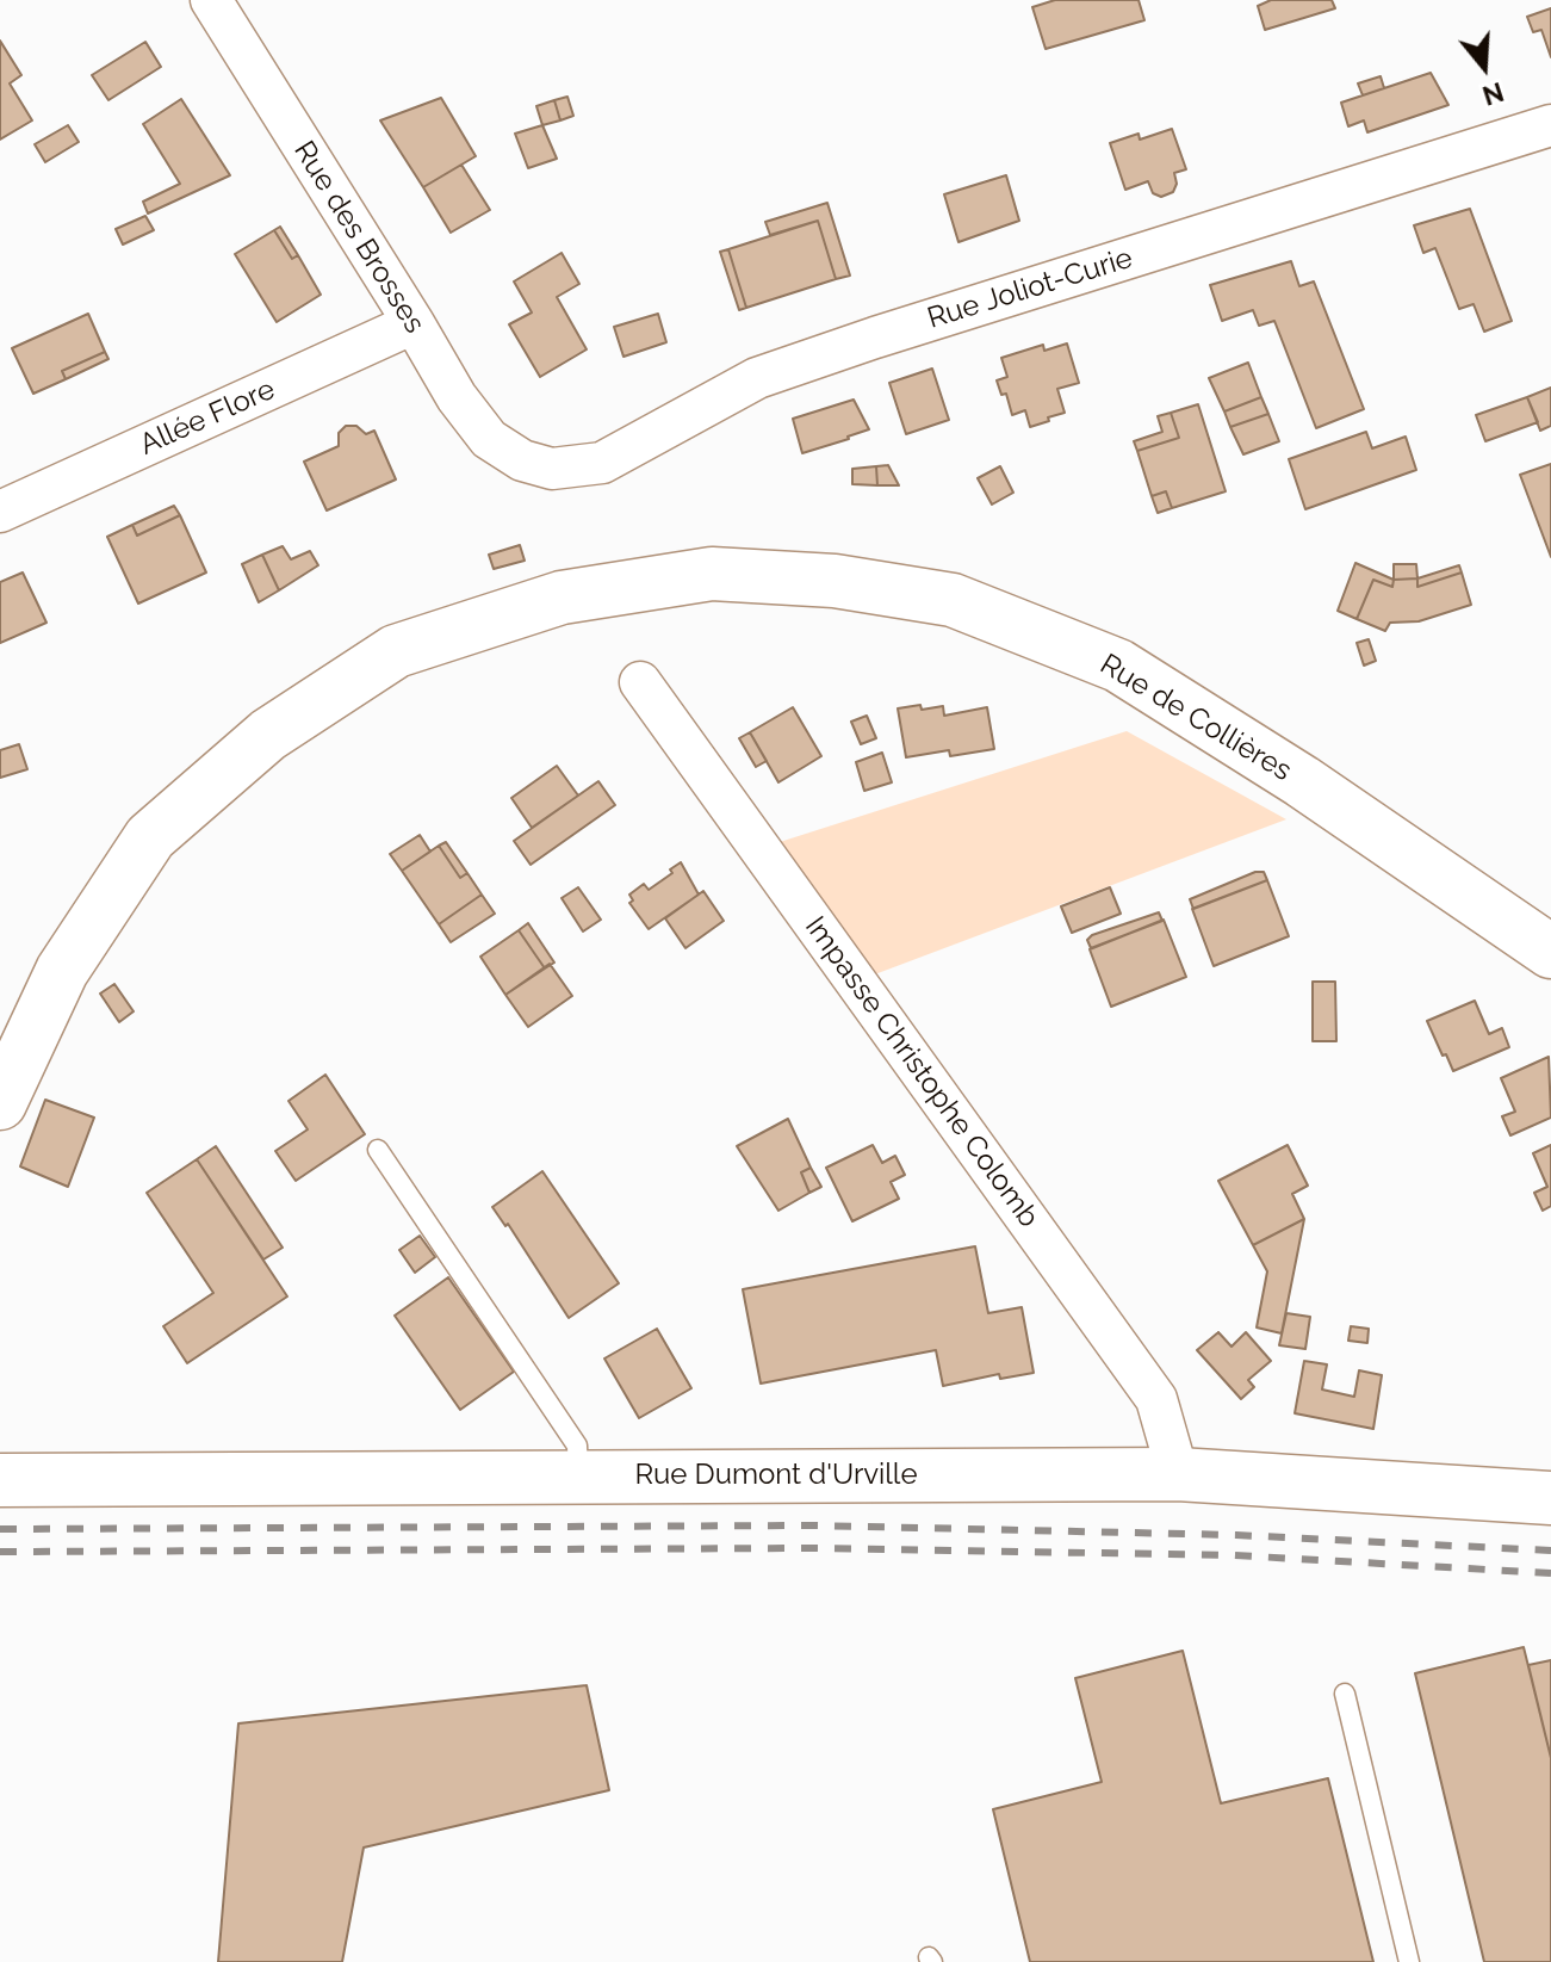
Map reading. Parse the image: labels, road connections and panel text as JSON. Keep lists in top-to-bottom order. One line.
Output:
{"streets":{"main road":["Rue de Collières","Rue Dumont d'Urville"],"street":["Rue des Brosses","Rue Joliot-Curie","Allée Flore","Impasse Christophe Colomb"]},"crossings":[["Rue des Brosses","Rue Joliot-Curie"],["Rue des Brosses","Allée Flore"],["Impasse Christophe Colomb","Rue Dumont d'Urville"]],"north":"bottom"}
